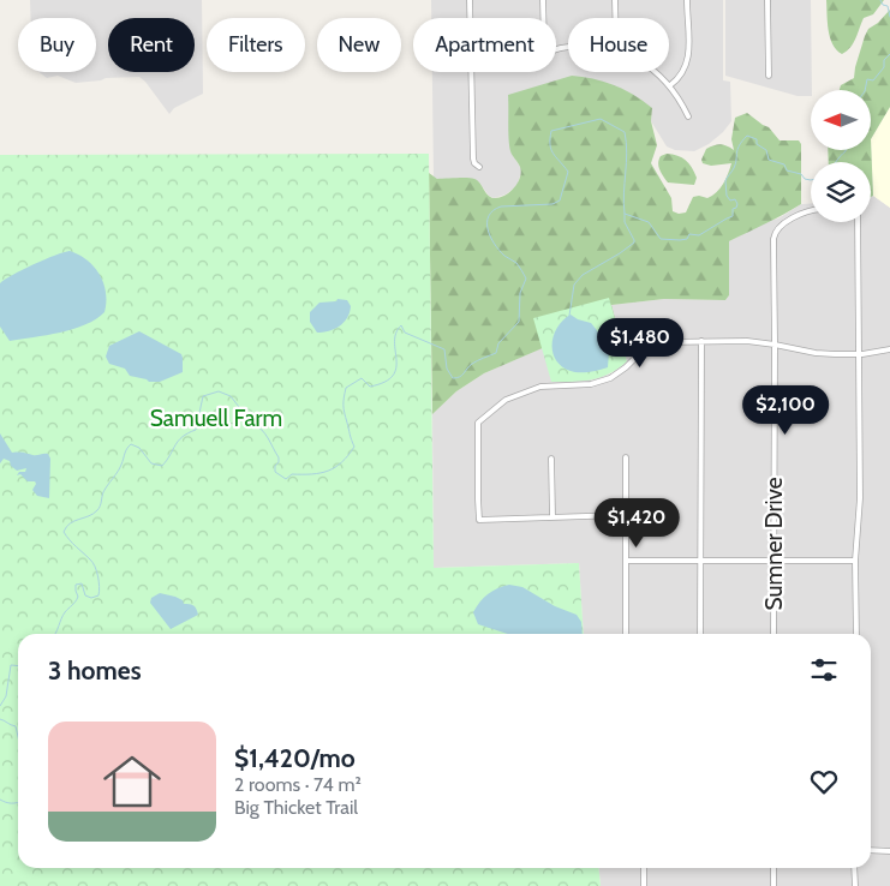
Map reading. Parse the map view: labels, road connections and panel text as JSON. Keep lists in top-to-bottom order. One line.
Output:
{"streets":{"street":["Sumner Drive"]},"parks":["Samuell Farm"],"north":"left","page":{"chip":["Buy","Rent","Filters","New","Apartment","House"],"price":["$1,480","$2,100","$1,420"],"heading":"3 homes","list":[{"name":"$1,420/mo","note":"2 rooms · 74 m² · Big Thicket Trail"}]}}
